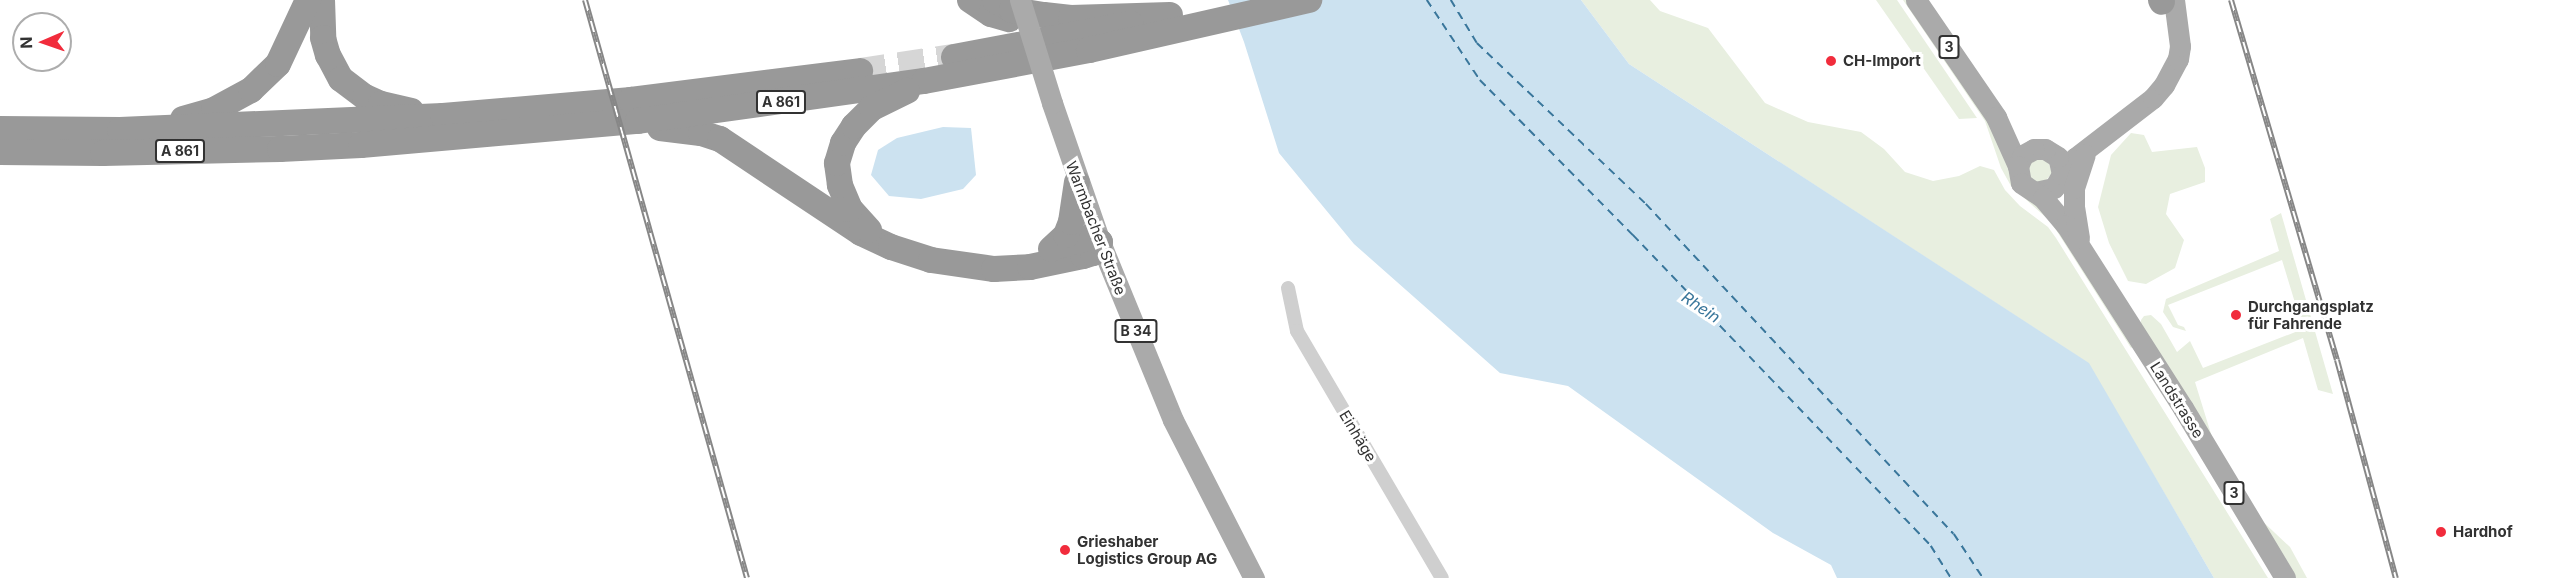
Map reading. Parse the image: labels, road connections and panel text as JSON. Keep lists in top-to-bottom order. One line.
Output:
{"streets":{"highway":["A 861"],"main road":["3","Warmbacher Straße","B 34","Landstrasse"],"street":["Einhäge"]},"crossings":[["3","Landstrasse"]],"water":["Rhein"],"places":["CH-Import","Durchgangsplatz für Fahrende","Hardhof","Grieshaber Logistics Group AG"],"north":"left"}
